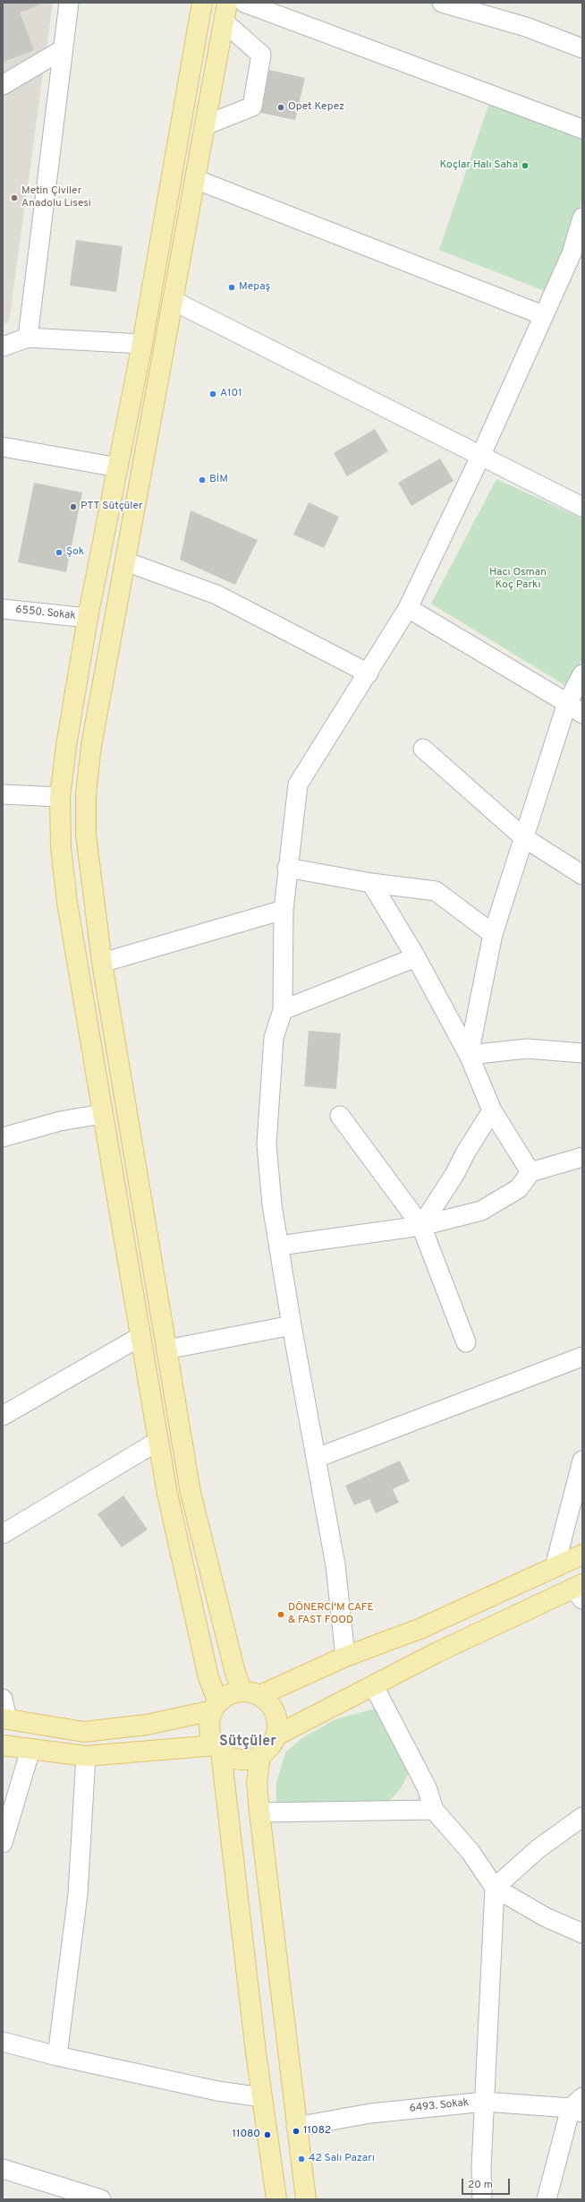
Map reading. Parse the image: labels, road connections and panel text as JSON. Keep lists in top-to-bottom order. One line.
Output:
{"streets":{"street":["6550. Sokak","6493. Sokak"]},"districts":["Sütçüler"],"parks":["Hacı Osman Koç Parkı"],"places":["Opet Kepez","Koçlar Halı Saha","Metin Çiviler Anadolu Lisesi","Mepaş","A101","BİM","PTT Sütçüler","Şok","DÖNERCİ'M CAFE & FAST FOOD","11082","11080","42 Salı Pazarı"],"scale_bar":"20 m"}
